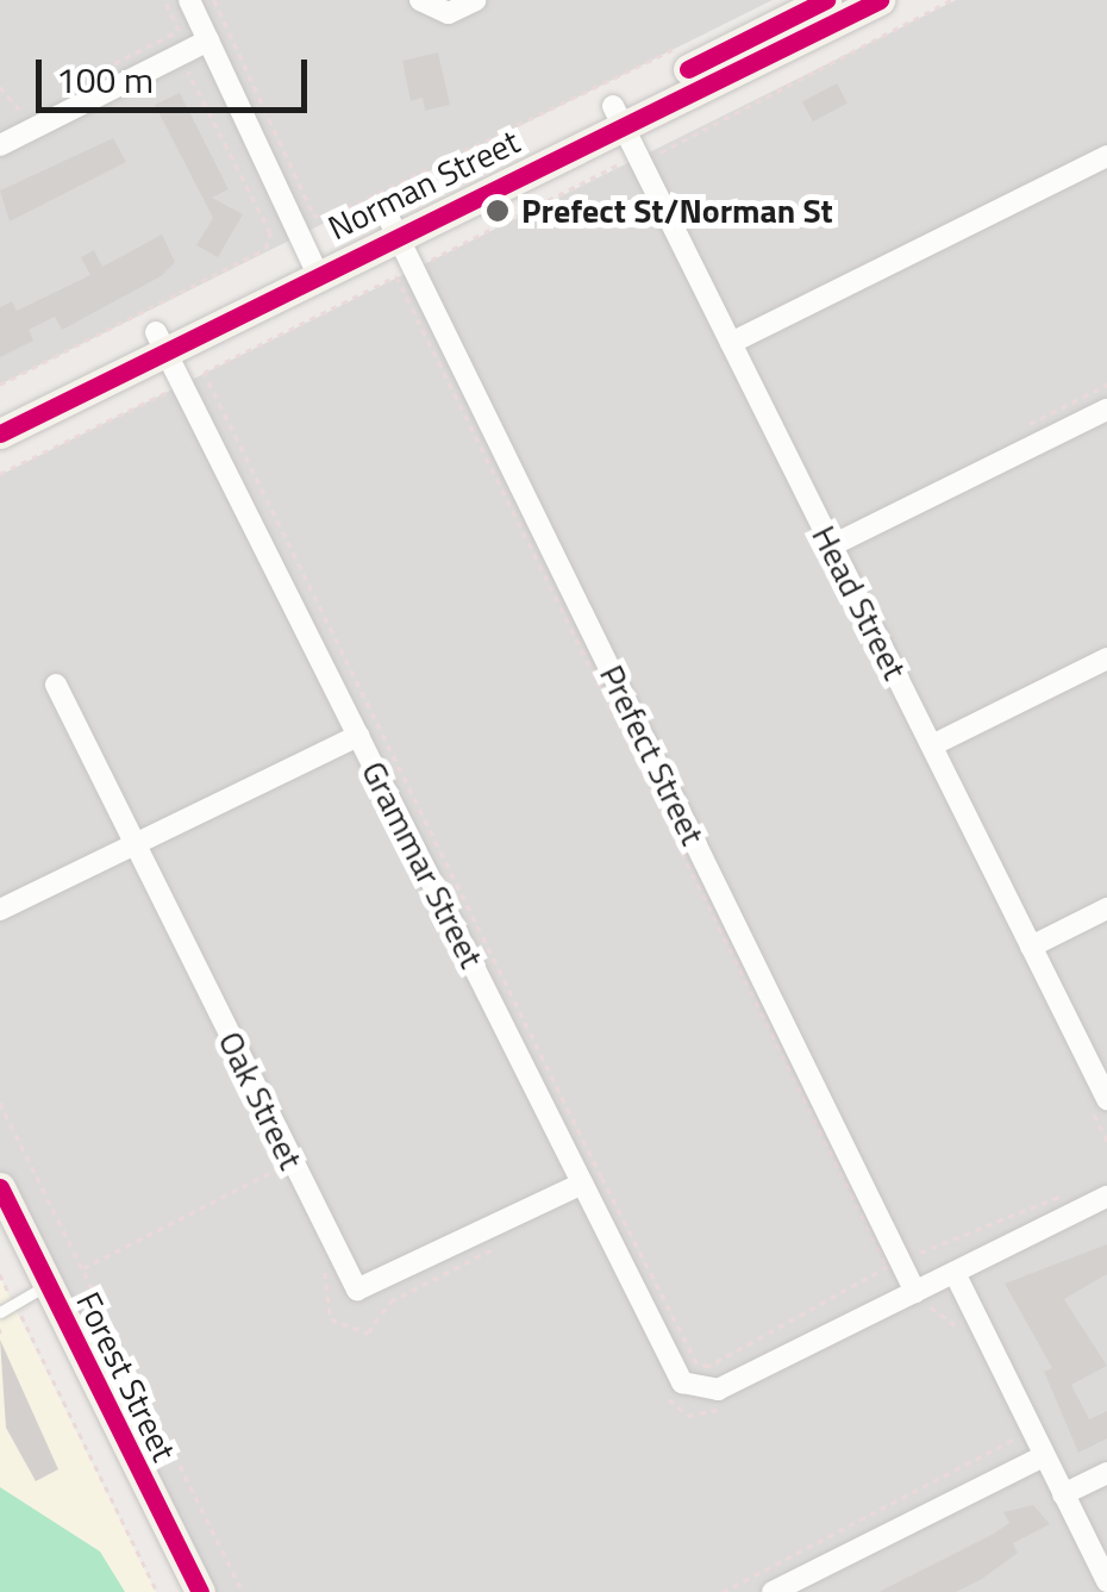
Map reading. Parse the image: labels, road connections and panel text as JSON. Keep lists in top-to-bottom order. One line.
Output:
{"streets":{"main road":["Norman Street","Forest Street"],"street":["Head Street","Prefect Street","Grammar Street","Oak Street"]},"crossings":[["Norman Street","Head Street"],["Norman Street","Prefect Street"],["Norman Street","Grammar Street"],["Prefect Street","Grammar Street"],["Grammar Street","Oak Street"]],"places":["Prefect St/Norman St"],"scale_bar":"100 m"}
